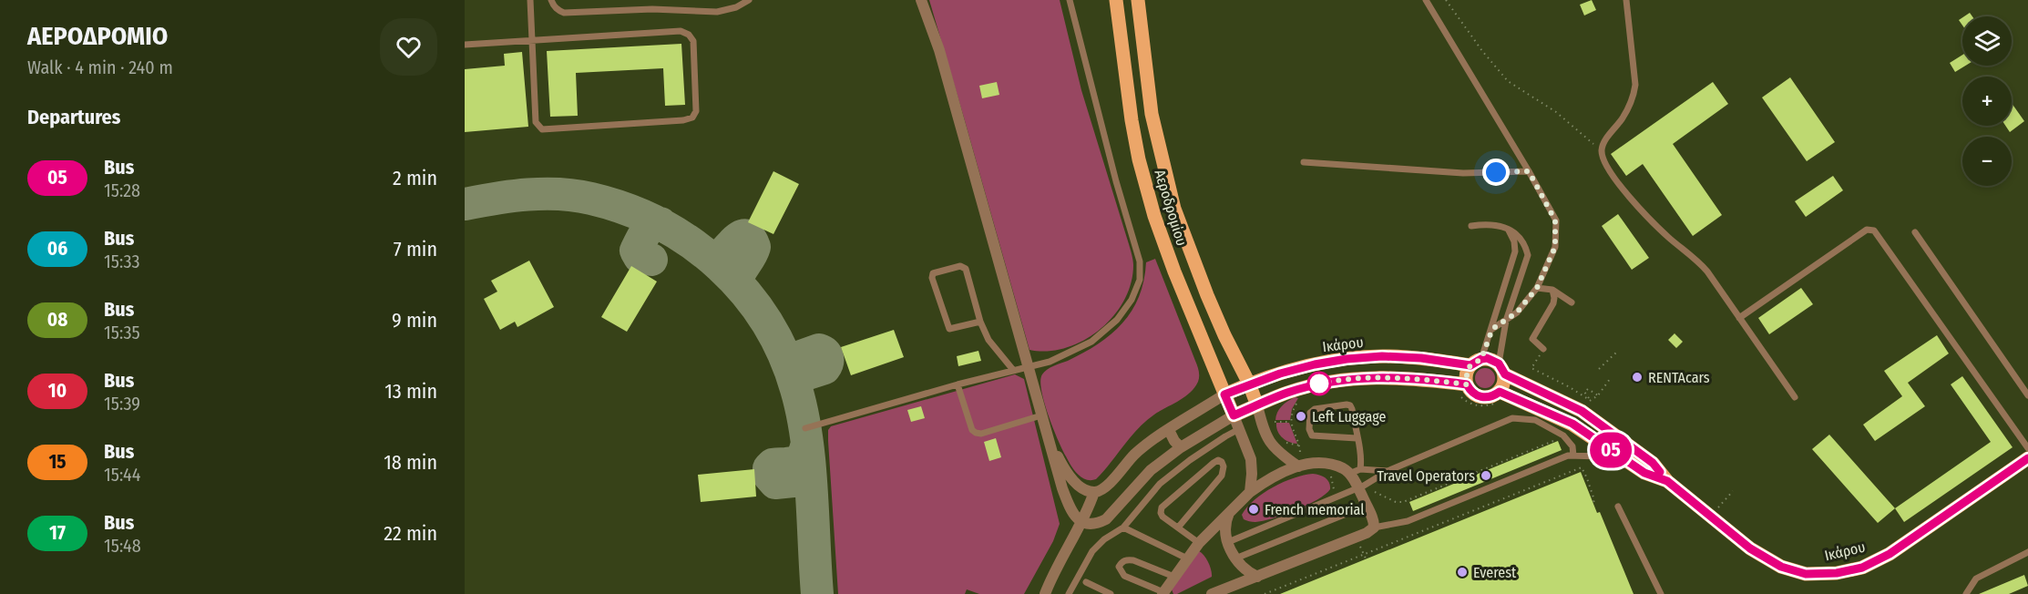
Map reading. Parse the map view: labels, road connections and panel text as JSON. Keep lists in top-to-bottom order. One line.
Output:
{"streets":{"main road":["Αεροδρομίου","Ικάρου"]},"crossings":[["Αεροδρομίου","Ικάρου"]],"places":["RENTAcars","Left Luggage","Travel Operators","French memorial","Everest"],"lines":["bus line 05"],"page":{"heading":[["ΑΕΡΟΔΡΟΜΙΟ","Walk · 4 min · 240 m"],"Departures"],"on_map":"05","map_buttons":["+","−"],"list":[{"mark":"05","name":"Bus","note":"15:28","value":"2 min"},{"mark":"06","name":"Bus","note":"15:33","value":"7 min"},{"mark":"08","name":"Bus","note":"15:35","value":"9 min"},{"mark":"10","name":"Bus","note":"15:39","value":"13 min"},{"mark":"15","name":"Bus","note":"15:44","value":"18 min"},{"mark":"17","name":"Bus","note":"15:48","value":"22 min"}]}}
